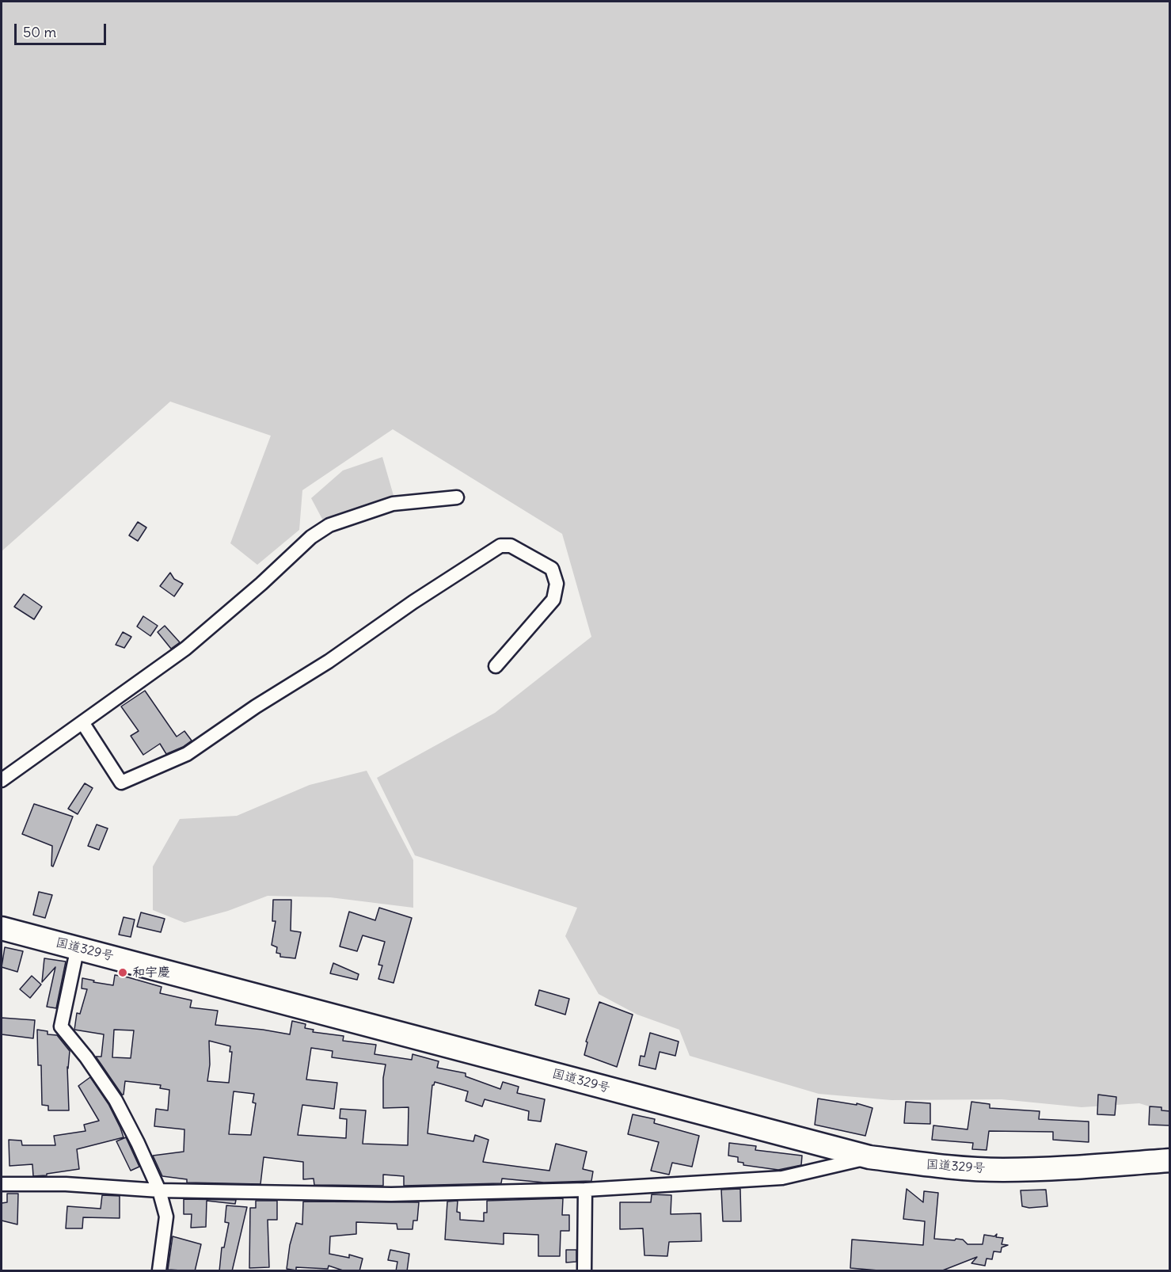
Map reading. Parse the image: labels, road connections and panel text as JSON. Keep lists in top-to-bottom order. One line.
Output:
{"streets":{"highway":["国道329号"]},"places":["和宇慶"],"scale_bar":"50 m"}
